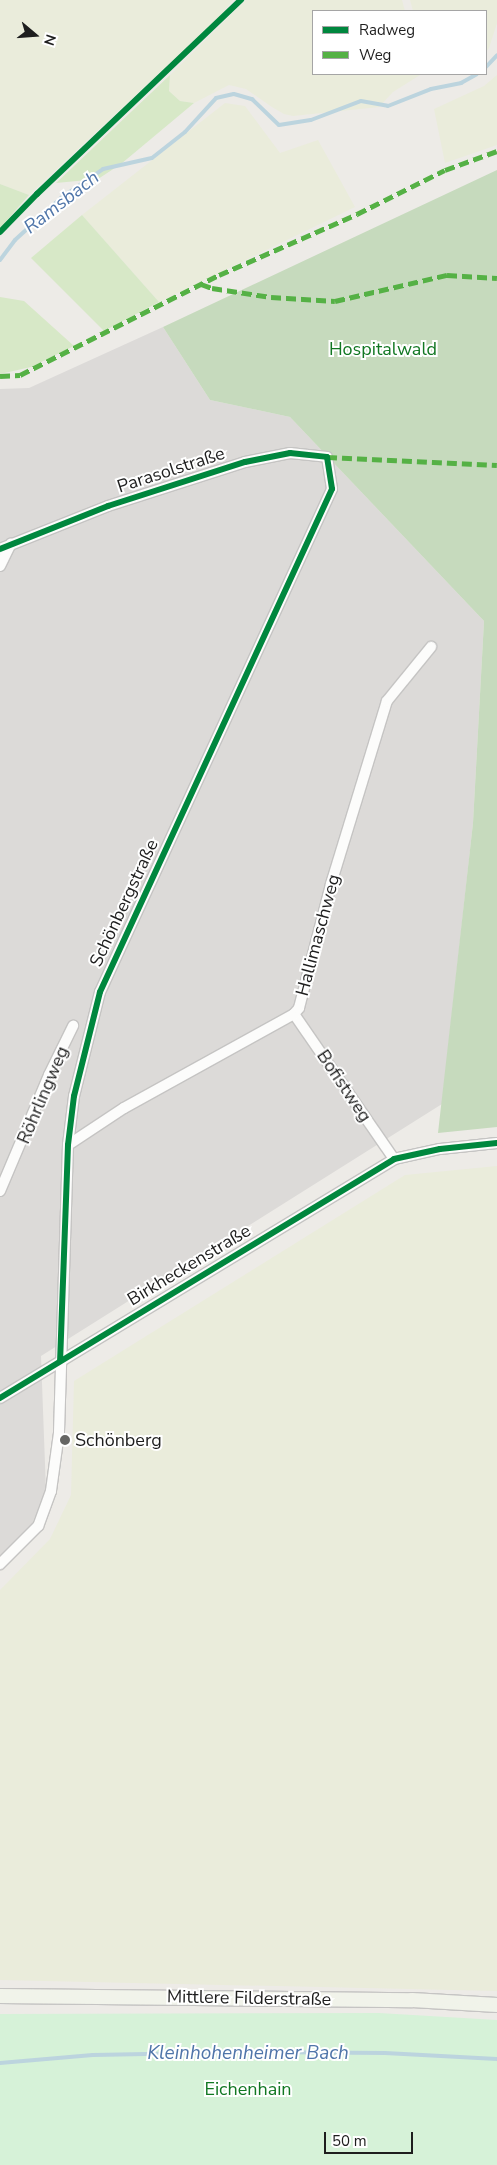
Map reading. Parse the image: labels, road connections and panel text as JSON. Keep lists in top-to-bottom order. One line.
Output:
{"streets":{"main road":["Mittlere Filderstraße"],"street":["Parasolstraße","Schönbergstraße","Hallimaschweg","Bofistweg","Röhrlingweg","Birkheckenstraße"]},"crossings":[["Parasolstraße","Schönbergstraße"],["Schönbergstraße","Hallimaschweg"],["Schönbergstraße","Birkheckenstraße"],["Hallimaschweg","Bofistweg"],["Bofistweg","Birkheckenstraße"]],"water":["Ramsbach","Kleinhohenheimer Bach"],"parks":["Hospitalwald","Eichenhain"],"places":["Schönberg"],"legend":["Radweg","Weg"],"scale_bar":"50 m","north":"right"}
